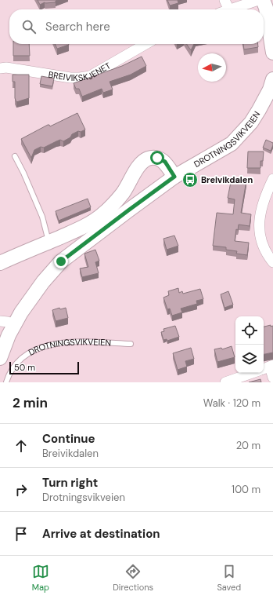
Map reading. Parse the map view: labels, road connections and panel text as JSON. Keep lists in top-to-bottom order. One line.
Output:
{"streets":{"main road":["DROTNINGSVIKVEIEN"],"street":["BREIVIKSKJENET"]},"places":{"bus stop":["Breivikdalen"]},"scale_bar":"50 m","north":"left","page":{"search":"Search here","scale":"50 m","heading":["2 min","Walk · 120 m"],"list":[["Continue","Breivikdalen","20 m"],["Turn right","Drotningsvikveien","100 m"],"Arrive at destination"],"nav":["Map","Directions","Saved"]}}
